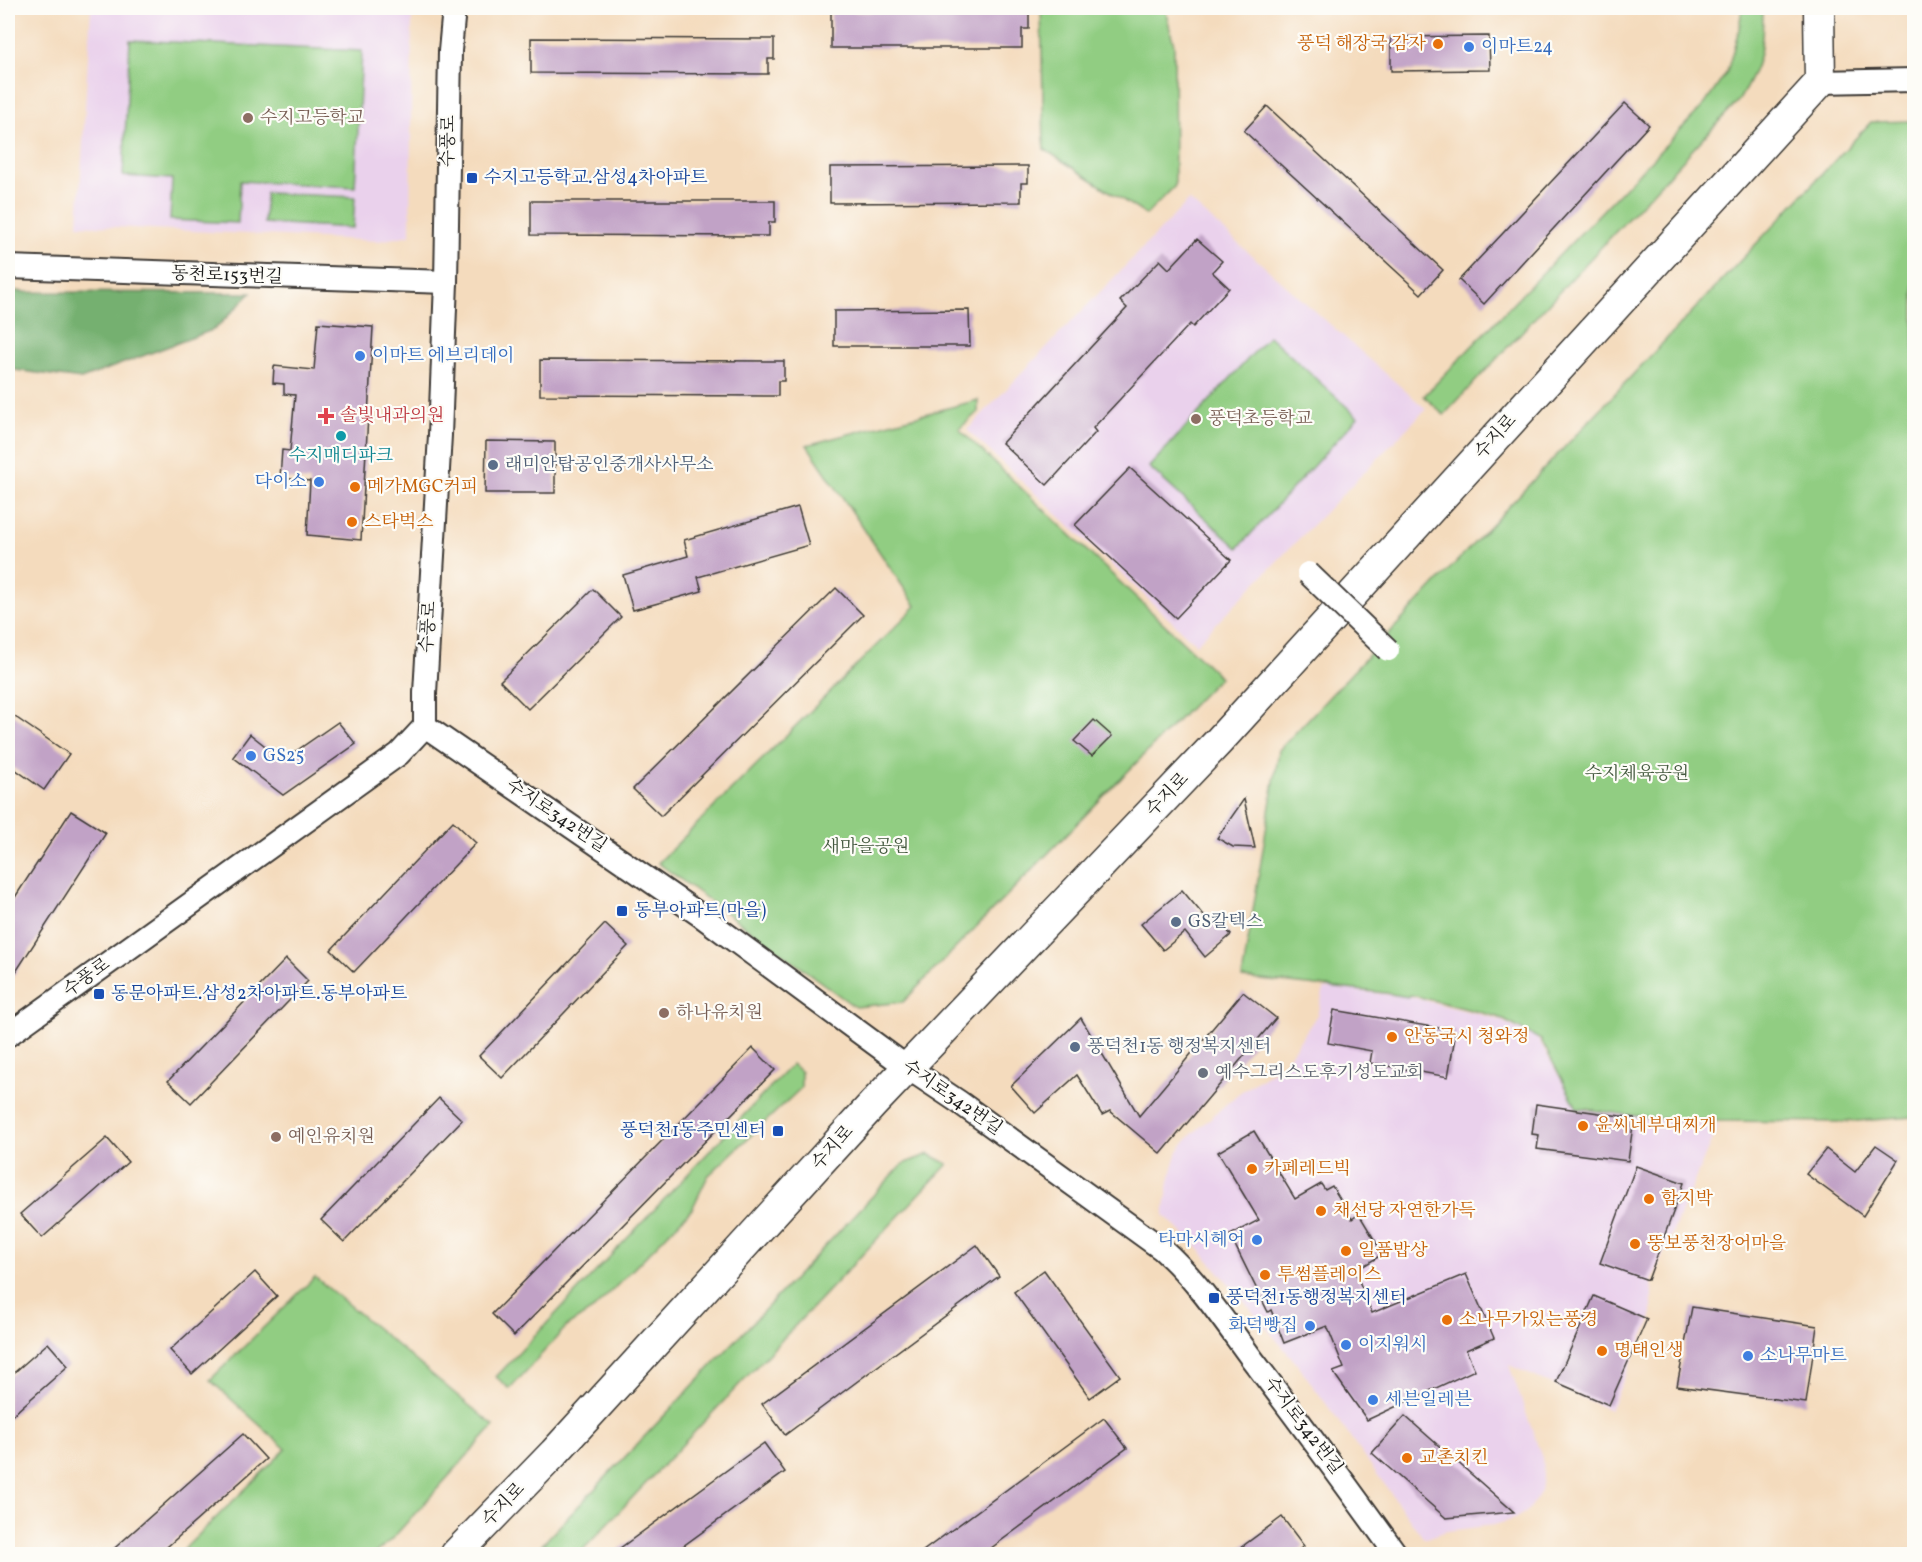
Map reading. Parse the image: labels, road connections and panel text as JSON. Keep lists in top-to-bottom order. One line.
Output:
{"streets":{"main road":["수지로"],"street":["수풍로","동천로153번길","수지로342번길"]},"crossings":[["수풍로","동천로153번길"],["수풍로","수지로342번길"],["수지로","수지로342번길"]],"parks":["수지체육공원","새마을공원"],"places":{"other":["풍덕 해장국 감자","이마트24","수지고등학교","이마트 에브리데이","풍덕초등학교","수지매디파크","래미안탑공인중개사사무소","다이소","메가MGC커피","스타벅스","GS25","GS칼텍스","하나유치원","안동국시 청와정","풍덕천1동 행정복지센터","예수그리스도후기성도교회","윤씨네부대찌개","예인유치원","카페레드빅","함지박","채선당 자연한가득","타마시헤어","뚱보풍천장어마을","일품밥상","투썸플레이스","소나무가있는풍경","화덕빵집","이지워시","명태인생","소나무마트","세븐일레븐","교촌치킨"],"transit":["수지고등학교.삼성4차아파트","동부아파트(마을)","동문아파트.삼성2차아파트.동부아파트","풍덕천1동주민센터","풍덕천1동행정복지센터"],"health":["솔빛내과의원"]}}
